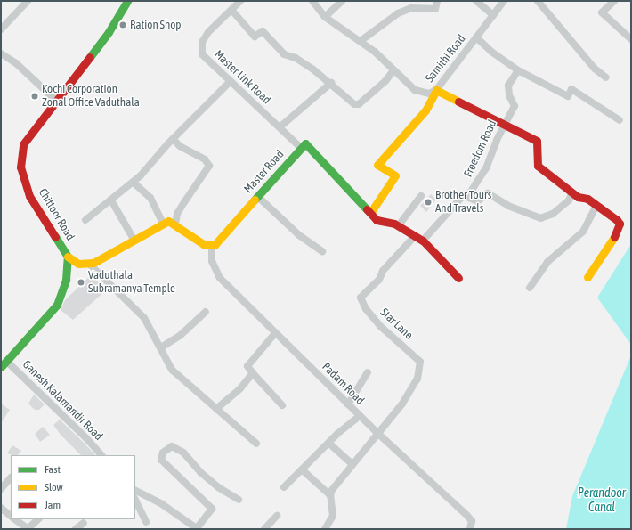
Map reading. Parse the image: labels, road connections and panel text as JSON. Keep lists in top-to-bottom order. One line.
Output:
{"streets":{"street":["Samithi Road","Master Link Road","Freedom Road","Master Road","Chittoor Road","Star Lane","Padam Road","Ganesh Kalamandir Road"]},"crossings":[["Samithi Road","Freedom Road"],["Master Link Road","Master Road"],["Freedom Road","Master Road"],["Master Road","Star Lane"],["Master Road","Padam Road"],["Chittoor Road","Ganesh Kalamandir Road"],["Star Lane","Padam Road"]],"water":["Perandoor Canal"],"places":["Ration Shop","Kochi Corporation Zonal Office Vaduthala","Brother Tours And Travels","Vaduthala Subramanya Temple"],"legend":["Fast","Slow","Jam"]}
